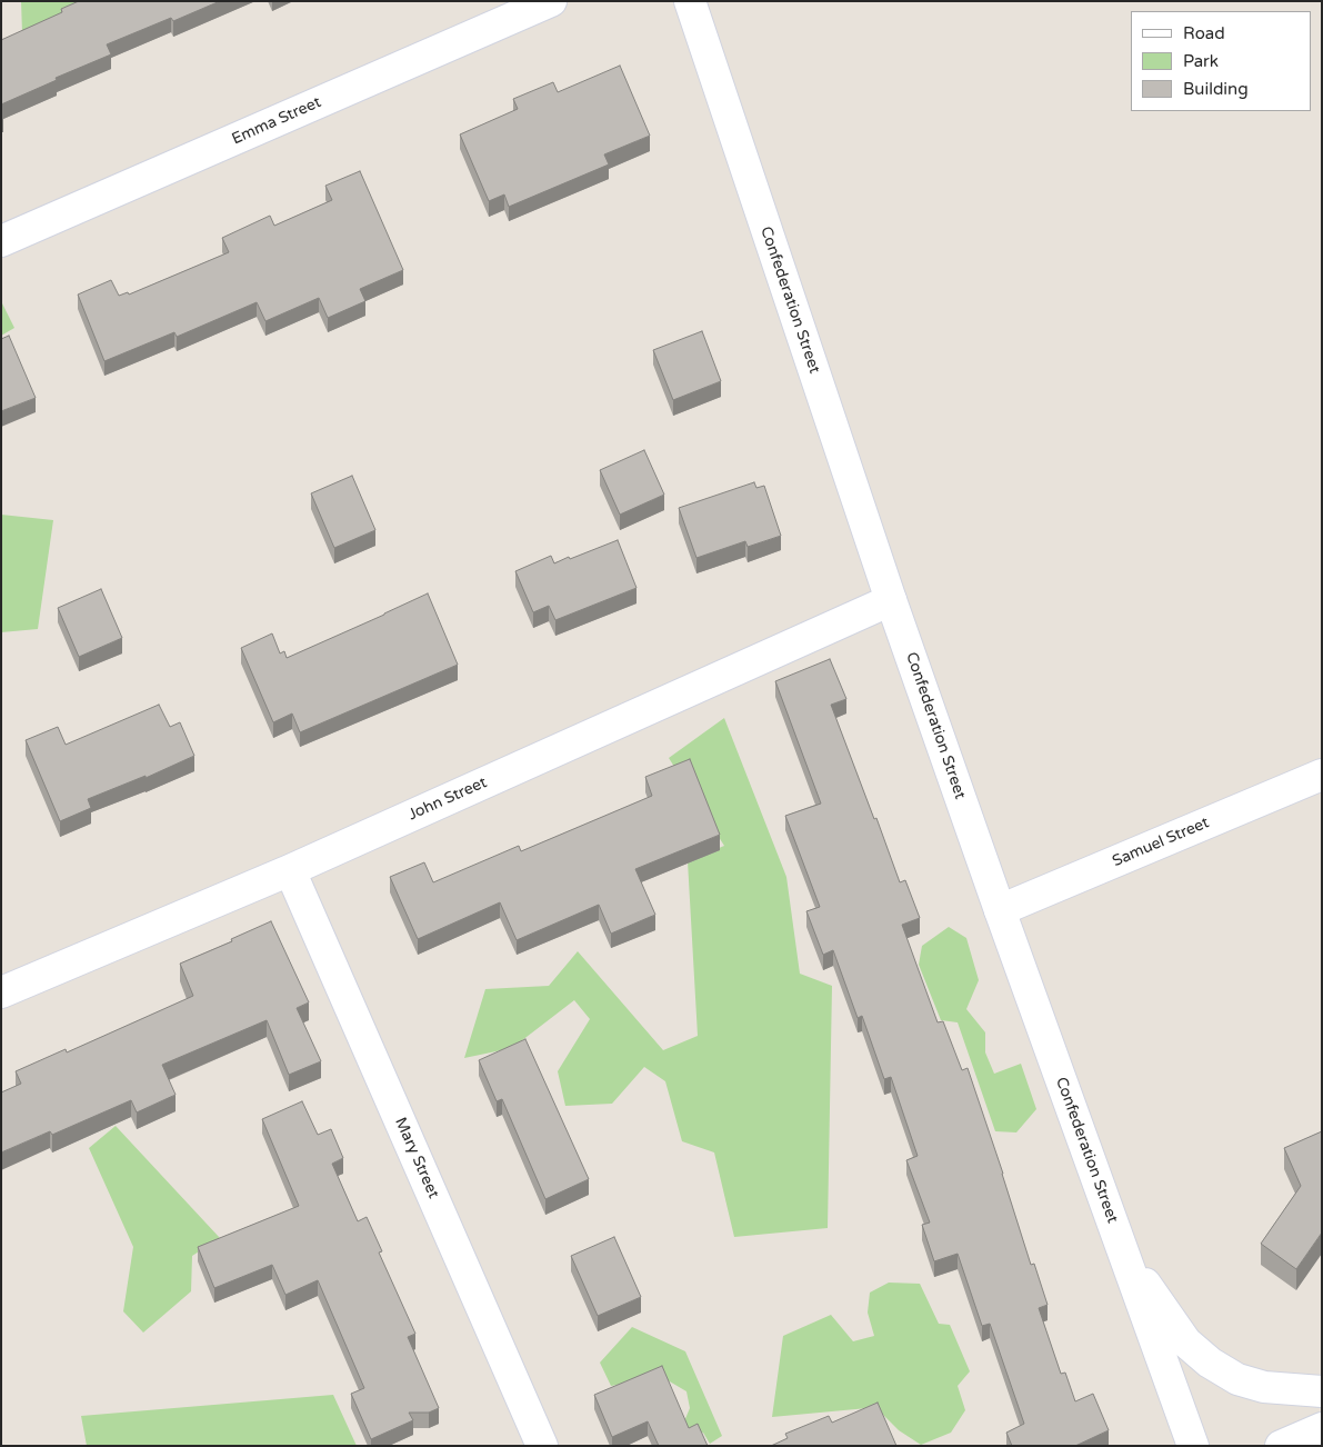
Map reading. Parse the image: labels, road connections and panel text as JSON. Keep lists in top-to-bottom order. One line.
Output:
{"streets":{"street":["Emma Street","Confederation Street","John Street","Samuel Street","Mary Street"]},"crossings":[["Confederation Street","John Street"],["Confederation Street","Samuel Street"],["John Street","Mary Street"]],"legend":["Road","Park","Building"]}
